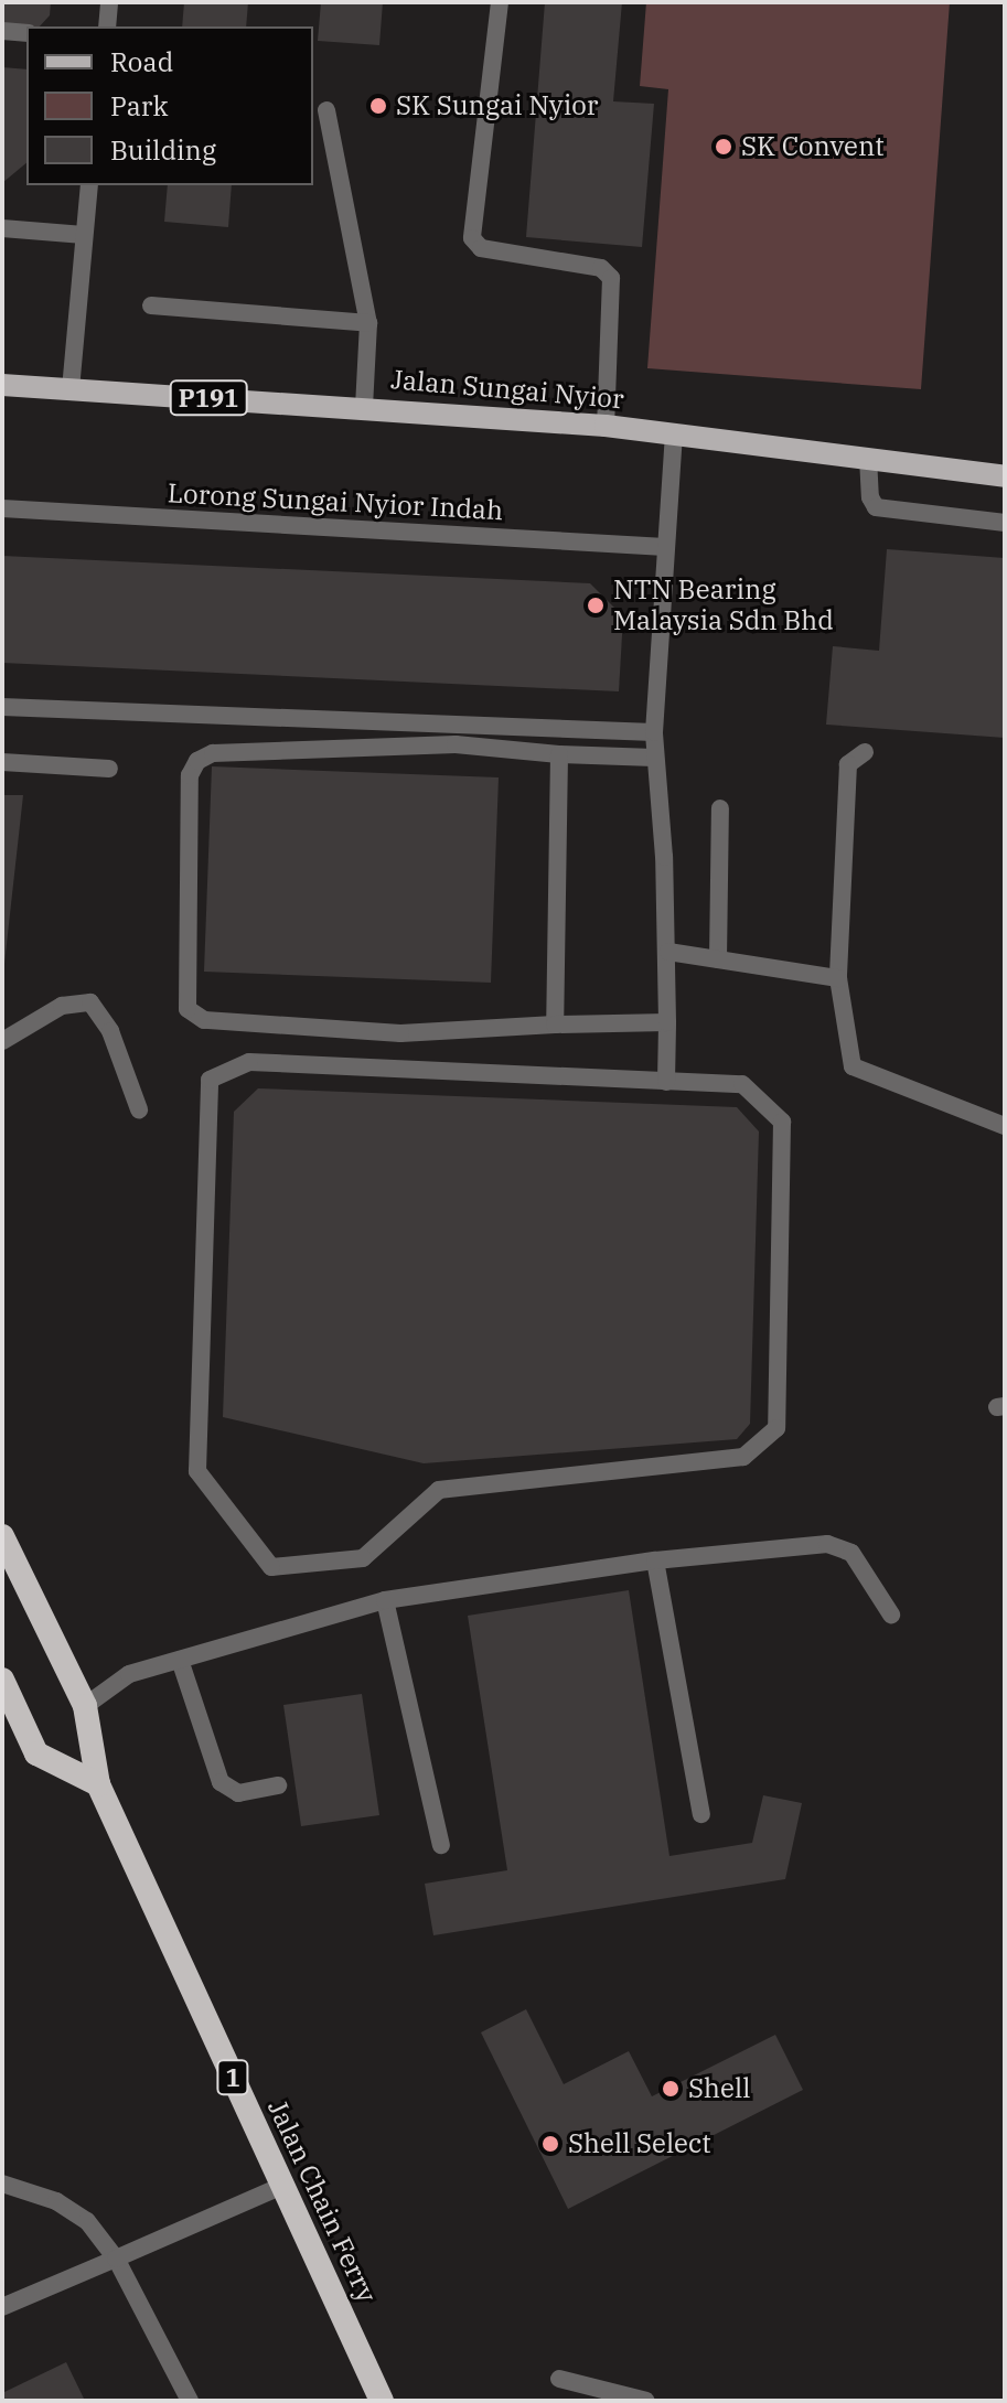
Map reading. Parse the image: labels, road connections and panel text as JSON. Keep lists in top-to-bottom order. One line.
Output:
{"streets":{"highway":["1","Jalan Chain Ferry"],"main road":["Jalan Sungai Nyior","P191"],"street":["Lorong Sungai Nyior Indah"]},"places":["SK Sungai Nyior","SK Convent","NTN Bearing Malaysia Sdn Bhd","Shell","Shell Select"],"legend":["Road","Park","Building"]}
